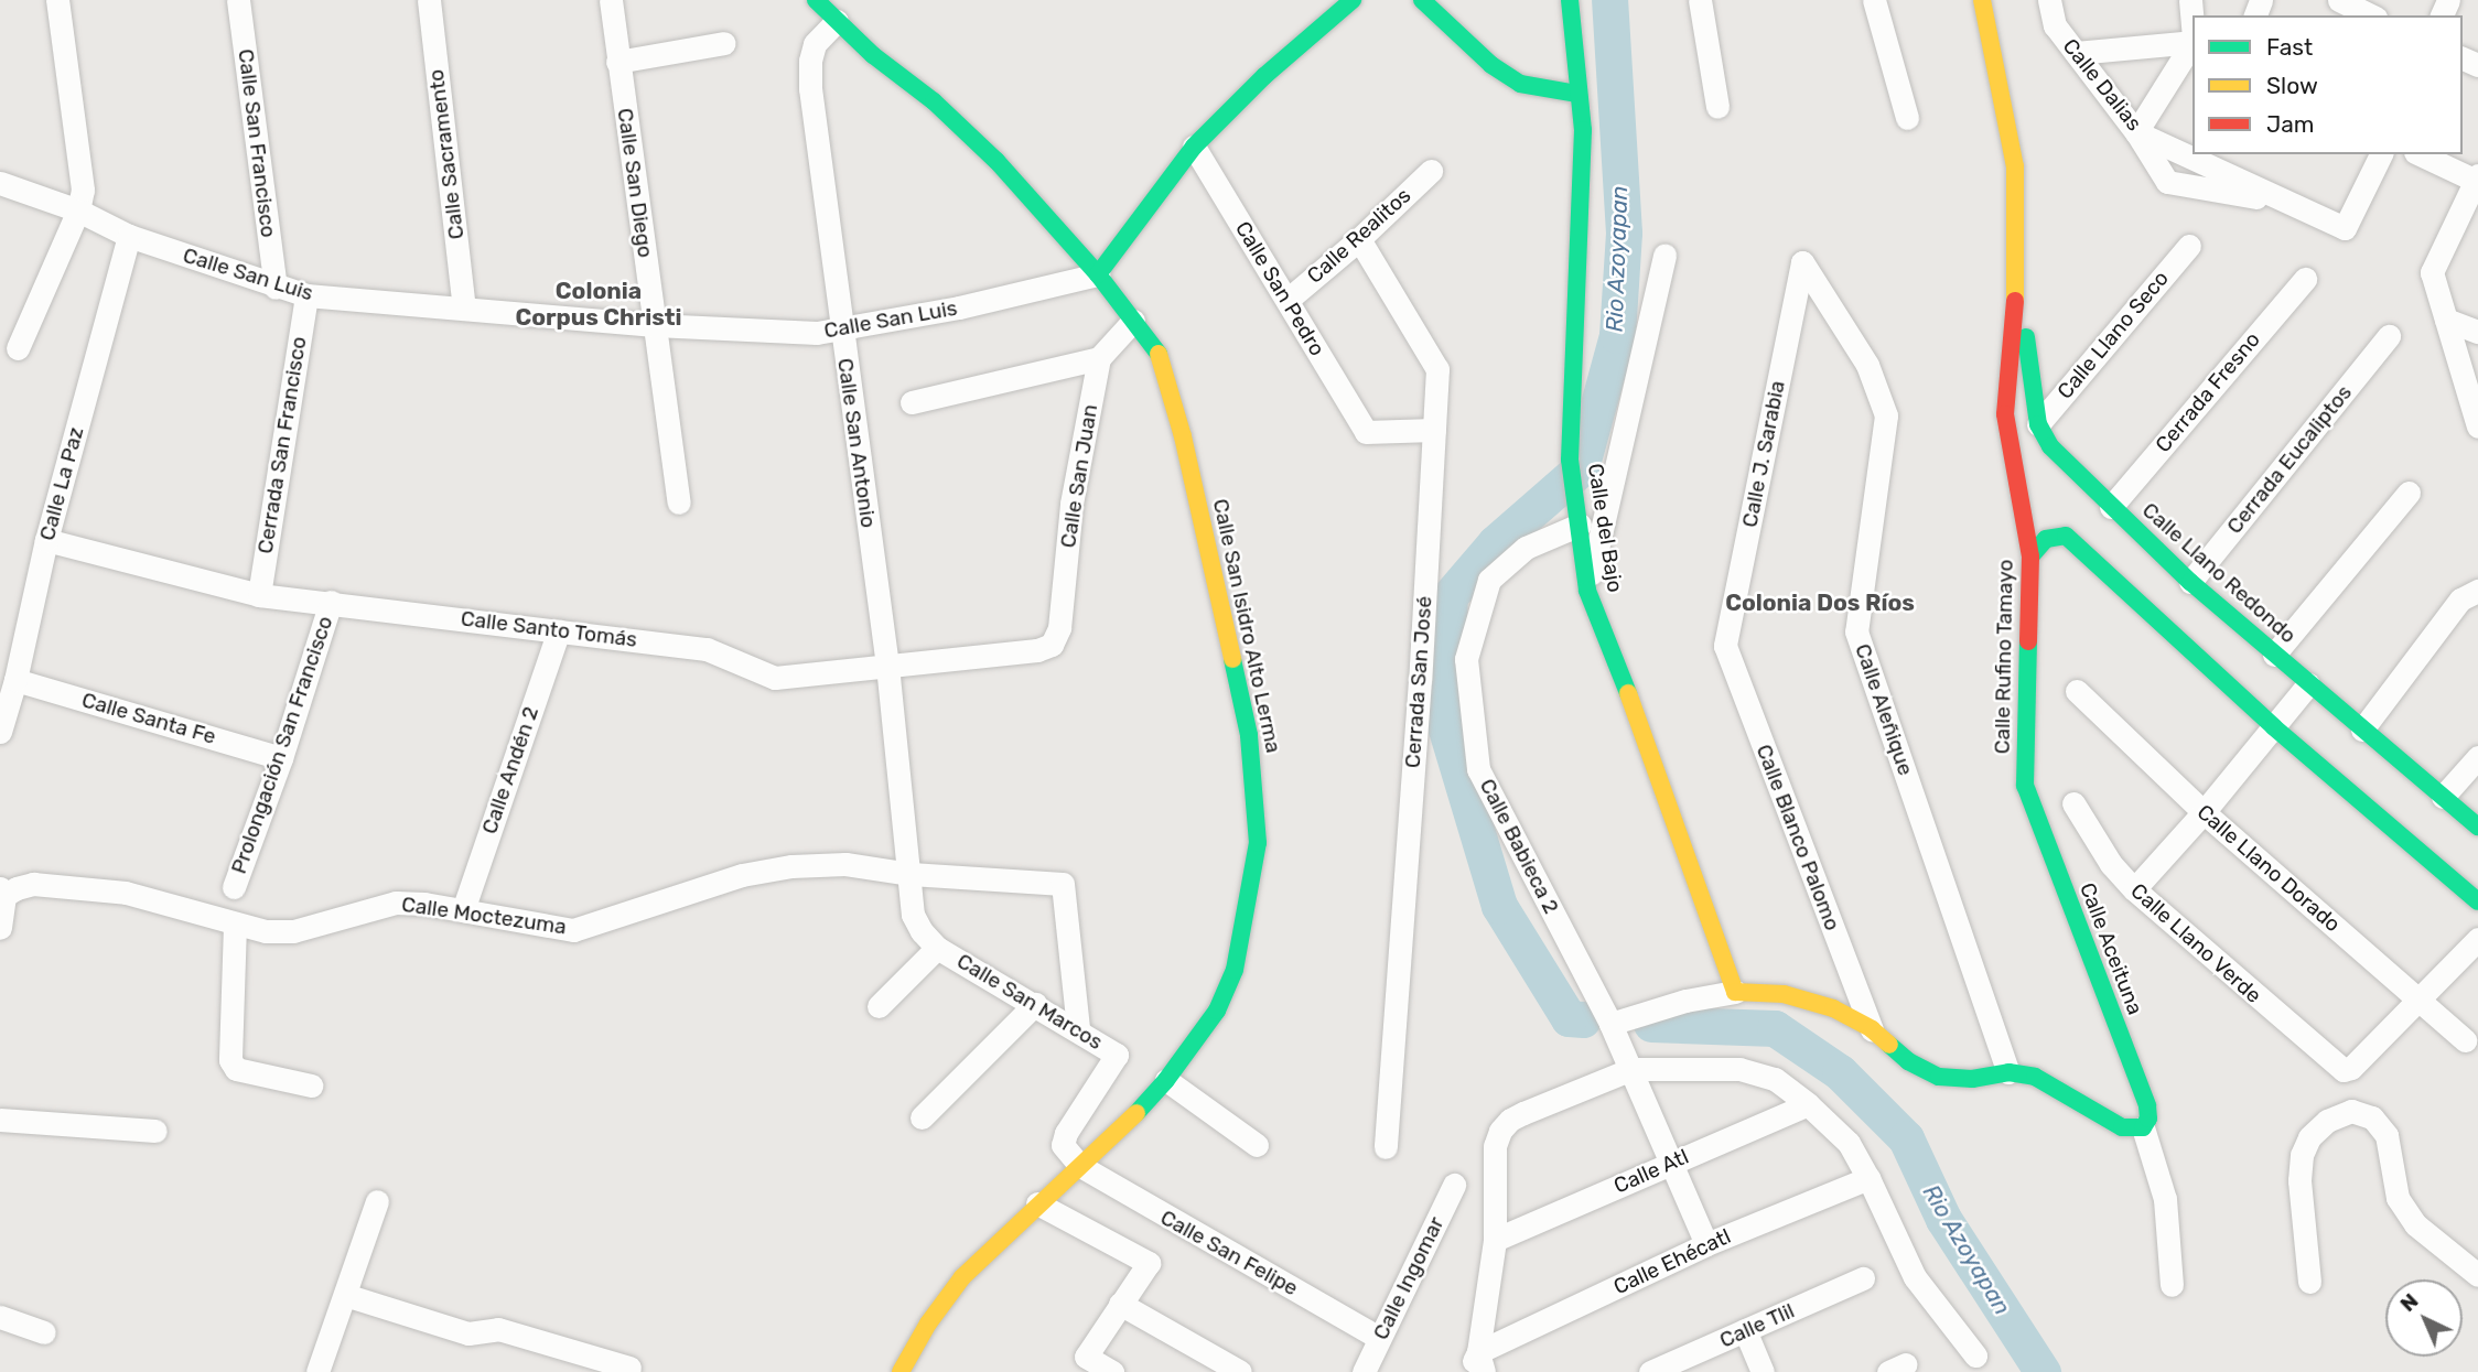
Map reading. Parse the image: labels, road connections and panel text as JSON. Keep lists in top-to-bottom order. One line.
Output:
{"streets":{"street":["Calle Dalias","Calle San Francisco","Calle Sacramento","Calle San Diego","Calle Realitos","Calle San Luis","Calle San Pedro","Calle Llano Seco","Cerrada Fresno","Calle San Antonio","Cerrada San Francisco","Calle J. Sarabia","Cerrada Eucaliptos","Calle San Juan","Calle La Paz","Calle del Bajo","Calle Llano Redondo","Calle San Isidro Alto Lerma","Calle Santo Tomás","Calle Rufino Tamayo","Cerrada San José","Calle Aleñique","Calle Santa Fe","Prolongación San Francisco","Calle Andén 2","Calle Blanco Palomo","Calle Babieca 2","Calle Llano Dorado","Calle Moctezuma","Calle Llano Verde","Calle Aceituna","Calle San Marcos","Calle Atl","Calle San Felipe","Calle Ehécatl","Calle Ingomar","Calle Tlil"]},"crossings":[["Calle San Francisco","Calle San Luis"],["Calle Sacramento","Calle San Luis"],["Calle San Diego","Calle San Luis"],["Calle Realitos","Calle San Pedro"],["Calle Realitos","Cerrada San José"],["Calle San Luis","Calle San Antonio"],["Calle San Luis","Cerrada San Francisco"],["Calle San Luis","Calle La Paz"],["Calle San Luis","Calle San Isidro Alto Lerma"],["Calle San Pedro","Cerrada San José"],["Calle Llano Seco","Calle Llano Redondo"],["Cerrada Fresno","Calle Llano Redondo"],["Calle San Antonio","Calle San Isidro Alto Lerma"],["Calle San Antonio","Calle Santo Tomás"],["Calle San Antonio","Calle Moctezuma"],["Calle San Antonio","Calle San Marcos"],["Cerrada San Francisco","Calle Santo Tomás"],["Calle J. Sarabia","Calle Aleñique"],["Calle J. Sarabia","Calle Blanco Palomo"],["Cerrada Eucaliptos","Calle Llano Redondo"],["Calle San Juan","Calle Santo Tomás"],["Calle La Paz","Calle Santo Tomás"],["Calle La Paz","Calle Santa Fe"],["Calle del Bajo","Calle Babieca 2"],["Calle Llano Redondo","Calle Rufino Tamayo"],["Calle San Isidro Alto Lerma","Calle San Marcos"],["Calle San Isidro Alto Lerma","Calle San Felipe"],["Calle Santo Tomás","Prolongación San Francisco"],["Calle Santo Tomás","Calle Andén 2"],["Calle Rufino Tamayo","Calle Aceituna"],["Calle Santa Fe","Prolongación San Francisco"],["Calle Andén 2","Calle Moctezuma"],["Calle Babieca 2","Calle Atl"],["Calle Babieca 2","Calle Ehécatl"],["Calle Llano Dorado","Calle Llano Verde"],["Calle Moctezuma","Calle San Marcos"],["Calle San Marcos","Calle San Felipe"],["Calle San Felipe","Calle Ingomar"]],"districts":["Colonia Corpus Christi","Colonia Dos Ríos"],"water":["Rio Azoyapan"],"legend":["Fast","Slow","Jam"],"north":"top left"}
